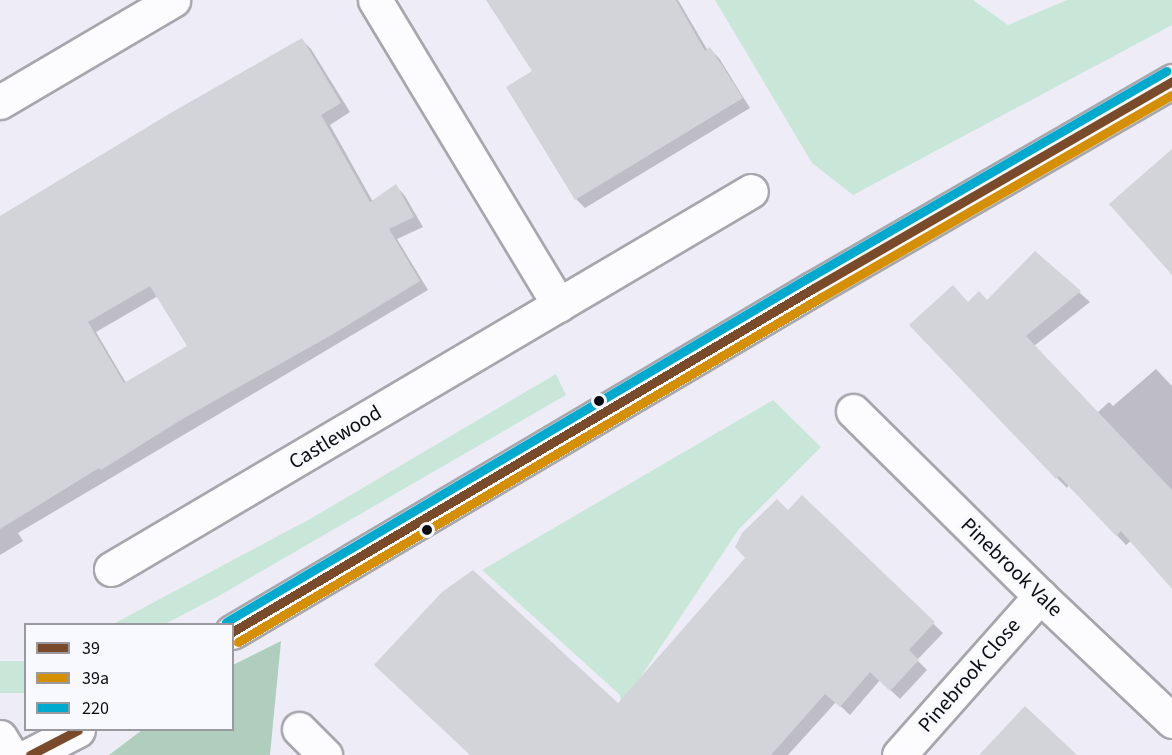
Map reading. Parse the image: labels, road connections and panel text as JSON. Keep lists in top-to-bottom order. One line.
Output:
{"streets":{"street":["Castlewood","Pinebrook Vale","Pinebrook Close"]},"crossings":[["Pinebrook Vale","Pinebrook Close"]],"lines":["transit line 220","transit line 39","transit line 39a"],"legend":["39","39a","220"]}
